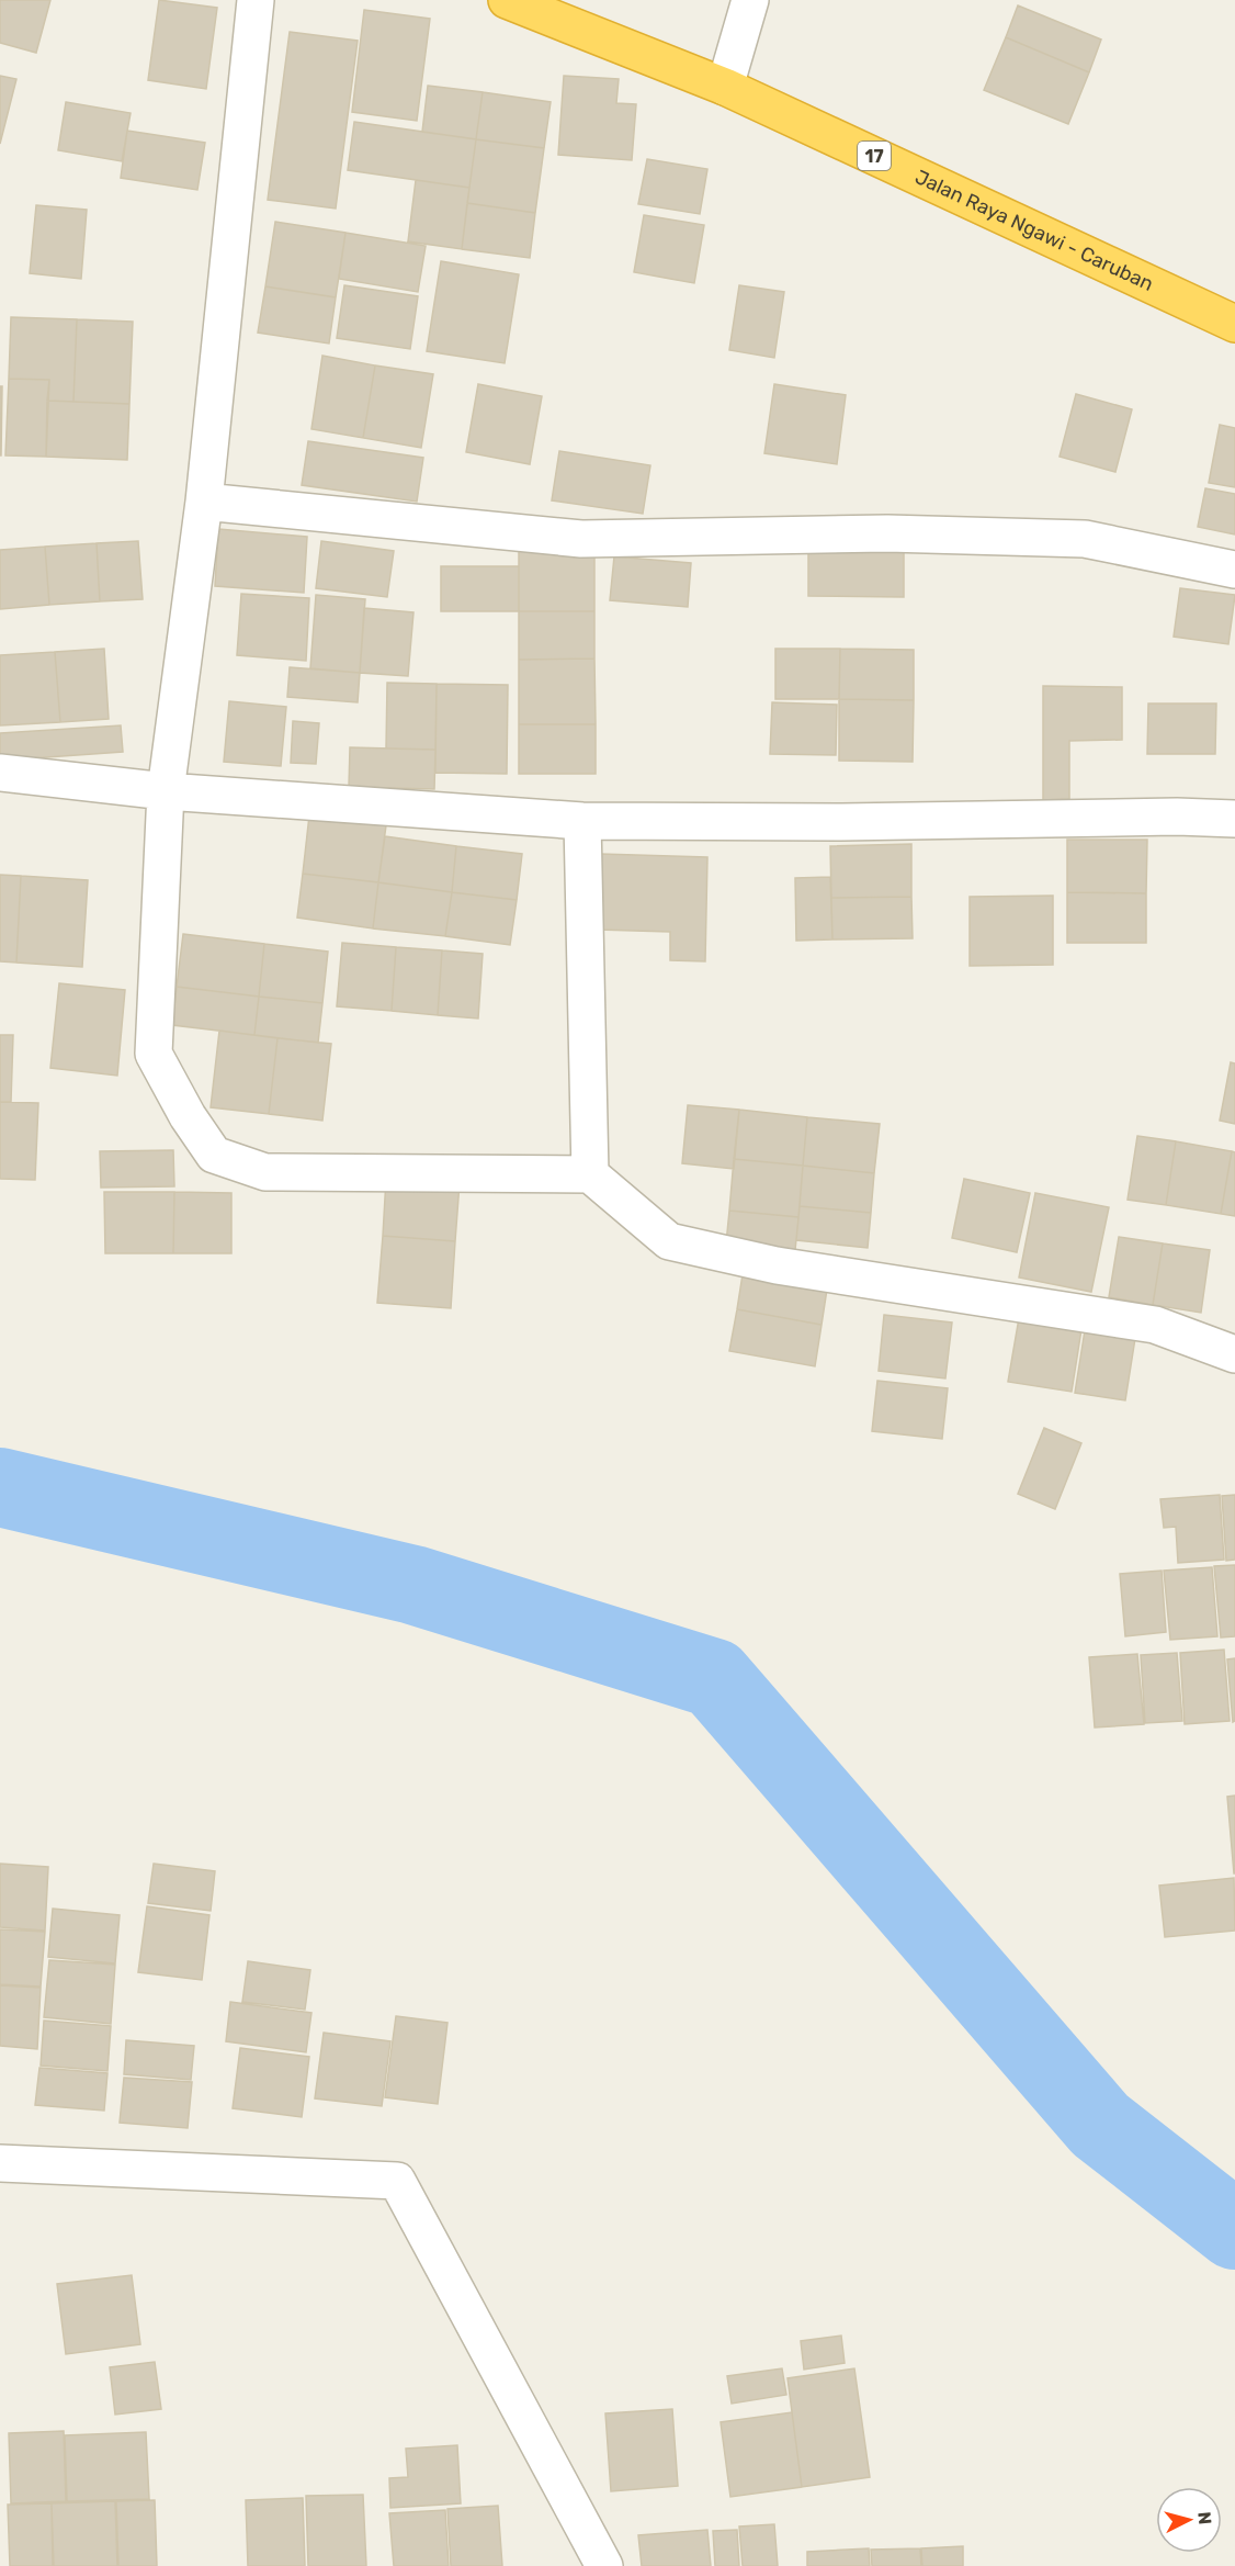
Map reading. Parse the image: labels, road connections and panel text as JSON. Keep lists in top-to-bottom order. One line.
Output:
{"streets":{"highway":["17","Jalan Raya Ngawi - Caruban"]},"north":"right"}
